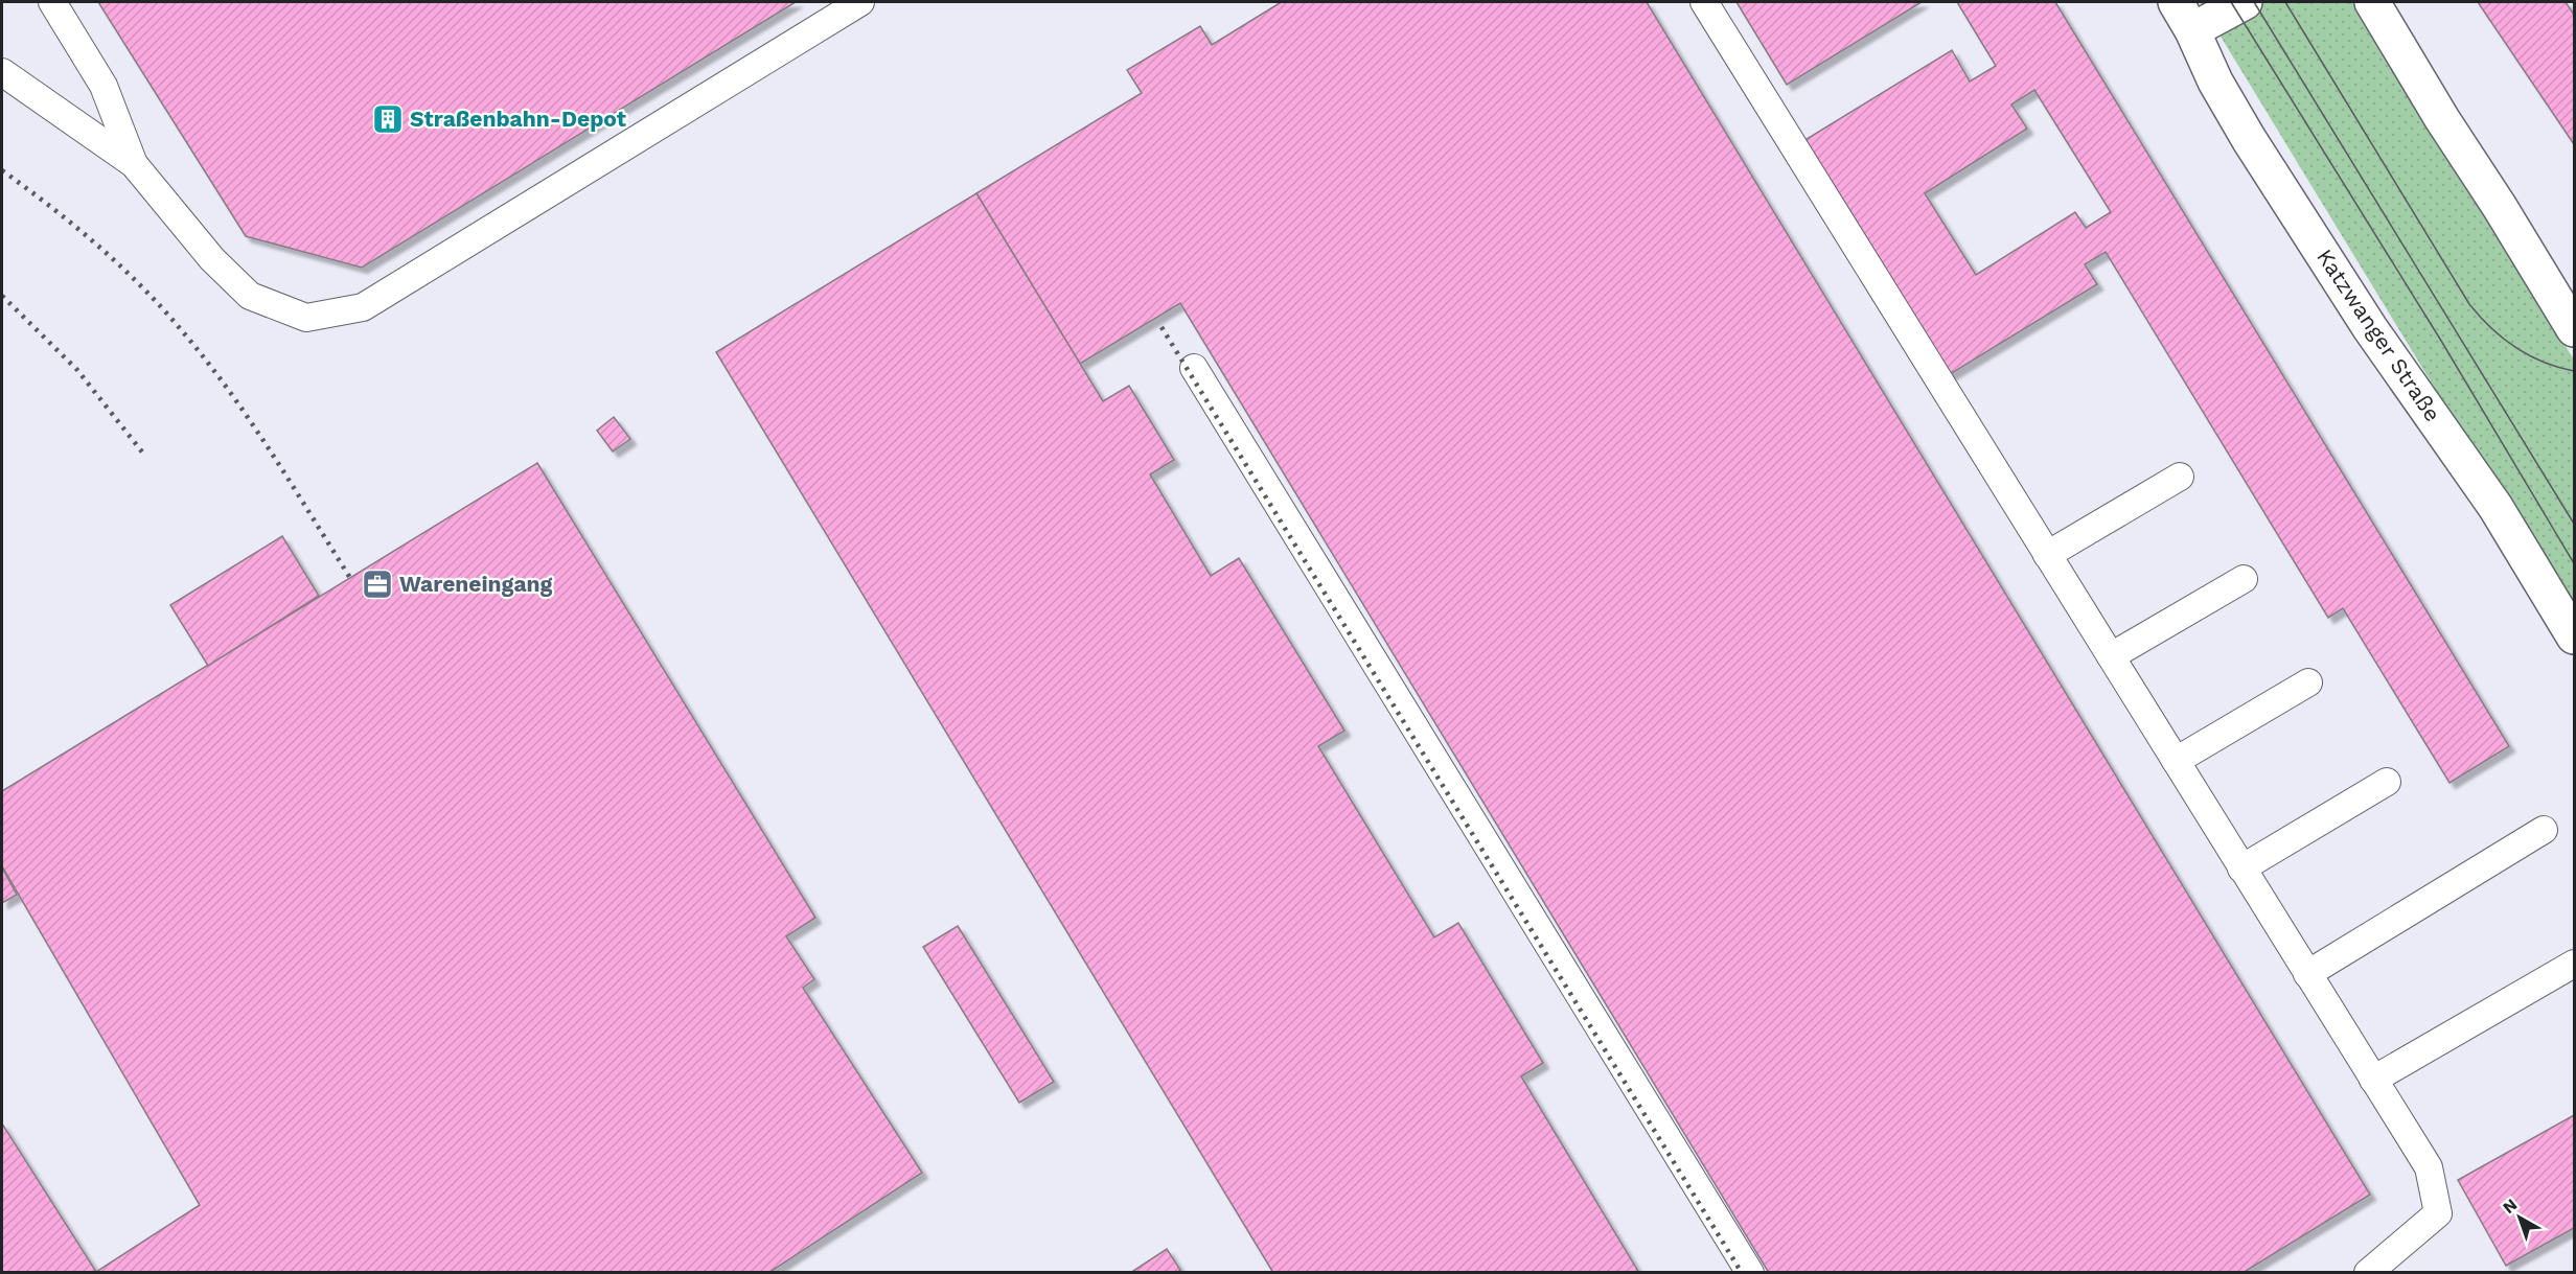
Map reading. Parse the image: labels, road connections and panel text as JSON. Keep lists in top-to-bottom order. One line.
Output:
{"streets":{"main road":["Katzwanger Straße"]},"places":{"building":["Straßenbahn-Depot"],"office":["Wareneingang"]},"north":"top left"}
